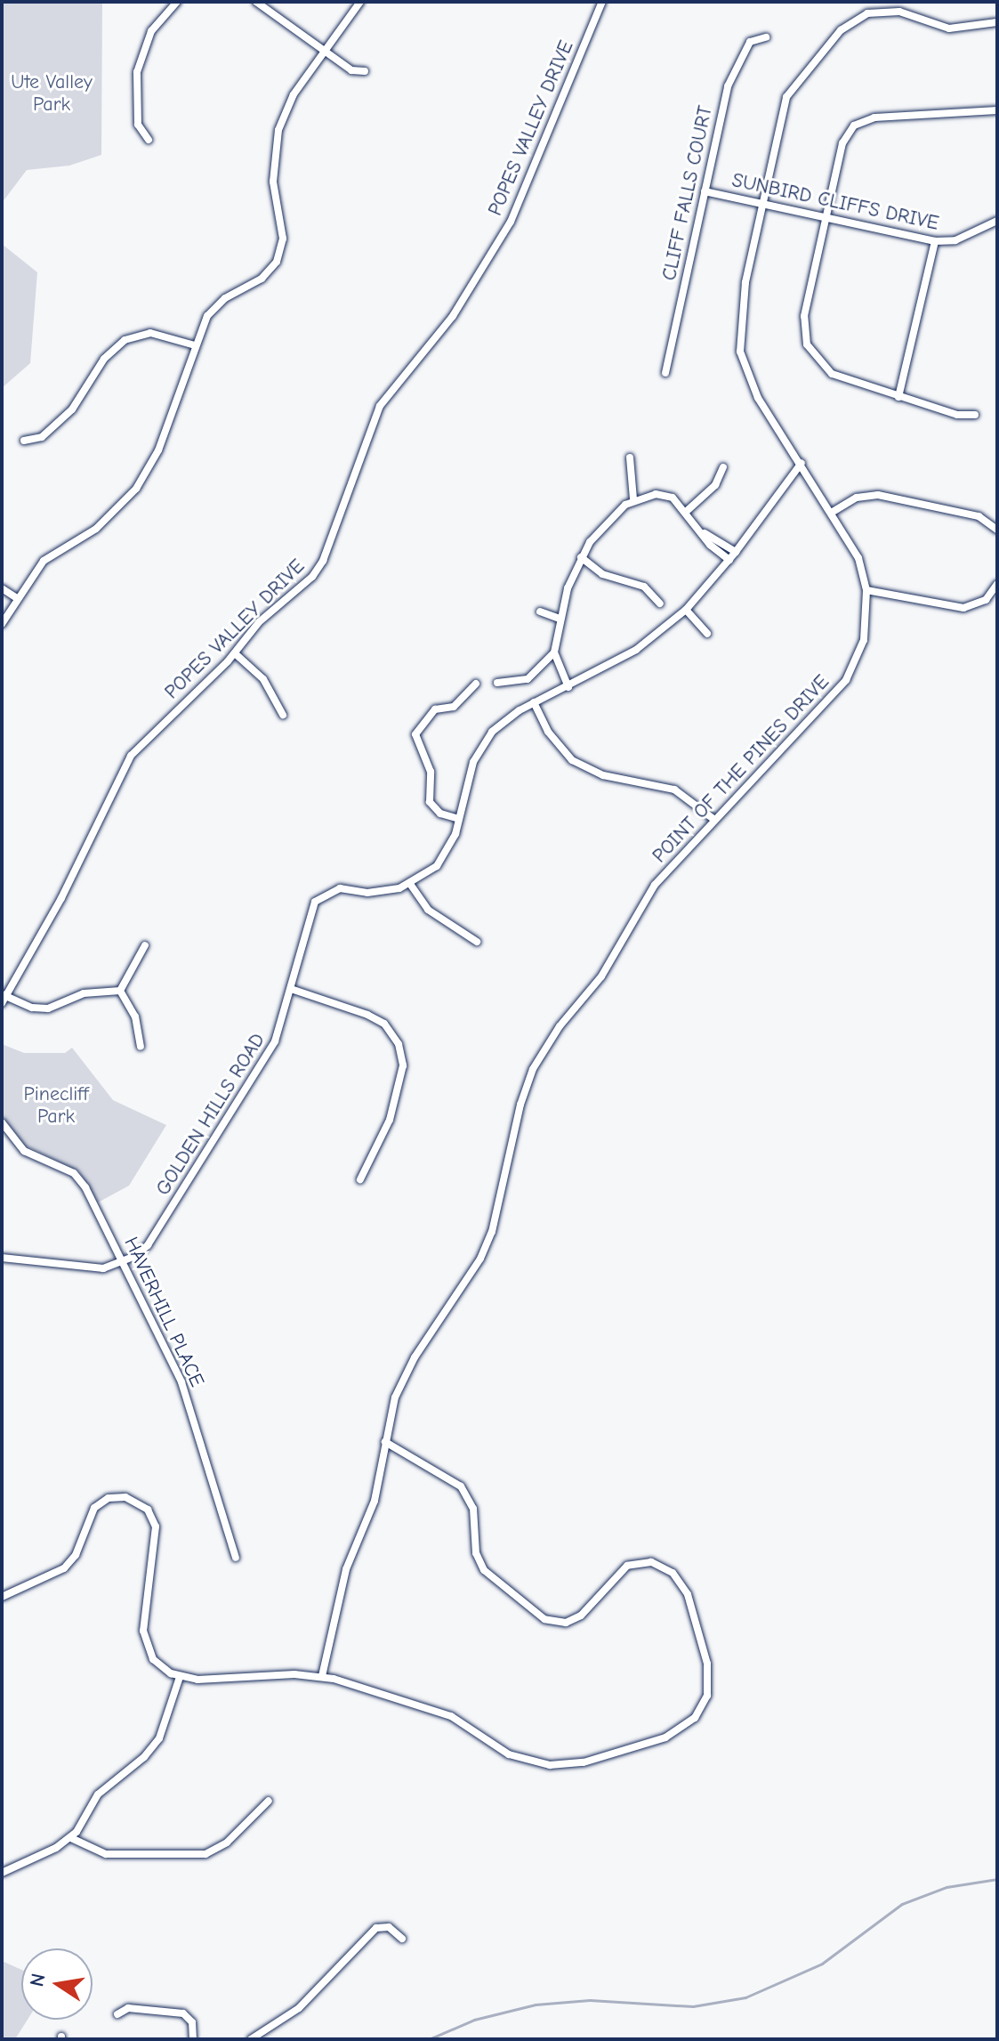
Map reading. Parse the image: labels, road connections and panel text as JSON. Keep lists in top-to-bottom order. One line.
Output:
{"streets":{"street":["POPES VALLEY DRIVE","CLIFF FALLS COURT","SUNBIRD CLIFFS DRIVE","POINT OF THE PINES DRIVE","GOLDEN HILLS ROAD","HAVERHILL PLACE"]},"crossings":[["CLIFF FALLS COURT","SUNBIRD CLIFFS DRIVE"],["SUNBIRD CLIFFS DRIVE","POINT OF THE PINES DRIVE"],["POINT OF THE PINES DRIVE","GOLDEN HILLS ROAD"],["GOLDEN HILLS ROAD","HAVERHILL PLACE"]],"parks":["Ute Valley Park","Pinecliff Park"],"north":"left"}
